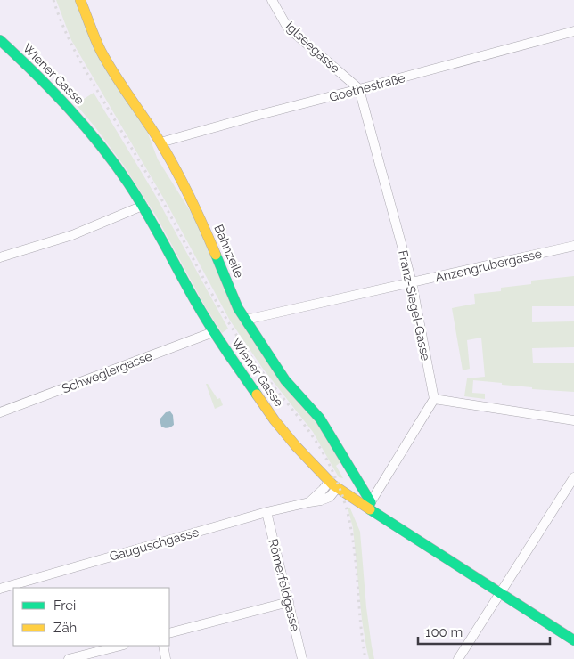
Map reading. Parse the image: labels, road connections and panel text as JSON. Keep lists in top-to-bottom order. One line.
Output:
{"streets":{"main road":["Wiener Gasse","Bahnzeile"],"street":["Iglseegasse","Goethestraße","Anzengrubergasse","Franz-Siegel-Gasse","Schweglergasse","Gauguschgasse","Römerfeldgasse"]},"crossings":[["Iglseegasse","Goethestraße"],["Iglseegasse","Franz-Siegel-Gasse"],["Wiener Gasse","Bahnzeile"],["Wiener Gasse","Schweglergasse"],["Wiener Gasse","Gauguschgasse"],["Goethestraße","Bahnzeile"],["Goethestraße","Franz-Siegel-Gasse"],["Bahnzeile","Anzengrubergasse"],["Anzengrubergasse","Franz-Siegel-Gasse"],["Gauguschgasse","Römerfeldgasse"]],"legend":["Frei","Zäh"],"scale_bar":"100 m"}
